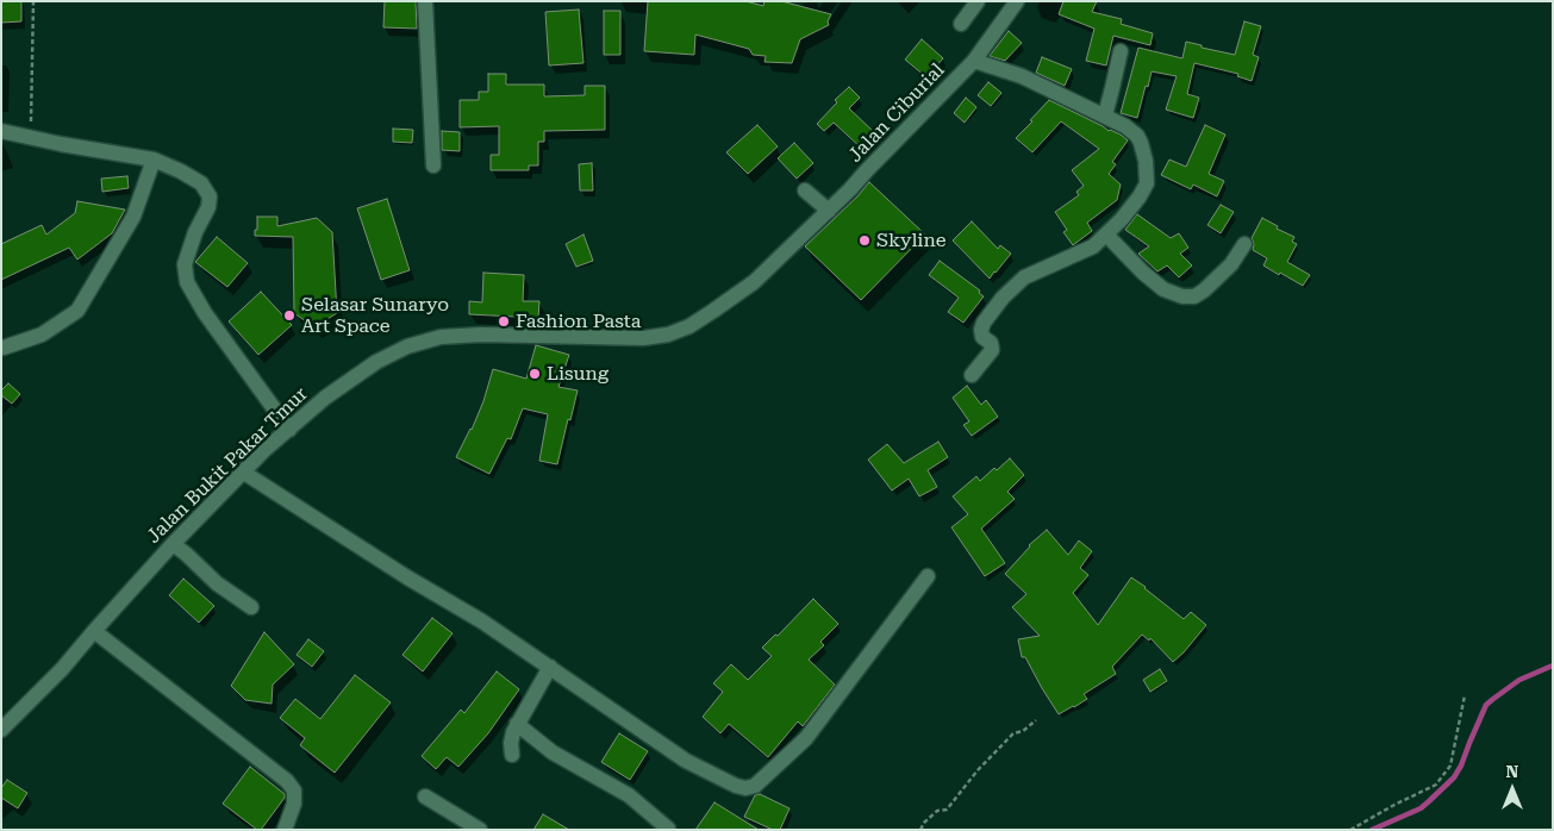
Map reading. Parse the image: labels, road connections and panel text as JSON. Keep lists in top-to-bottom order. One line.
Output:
{"streets":{"street":["Jalan Ciburial","Jalan Bukit Pakar Tmur"]},"crossings":[["Jalan Ciburial","Jalan Bukit Pakar Tmur"]],"places":["Skyline","Selasar Sunaryo Art Space","Fashion Pasta","Lisung"],"north":"top"}
